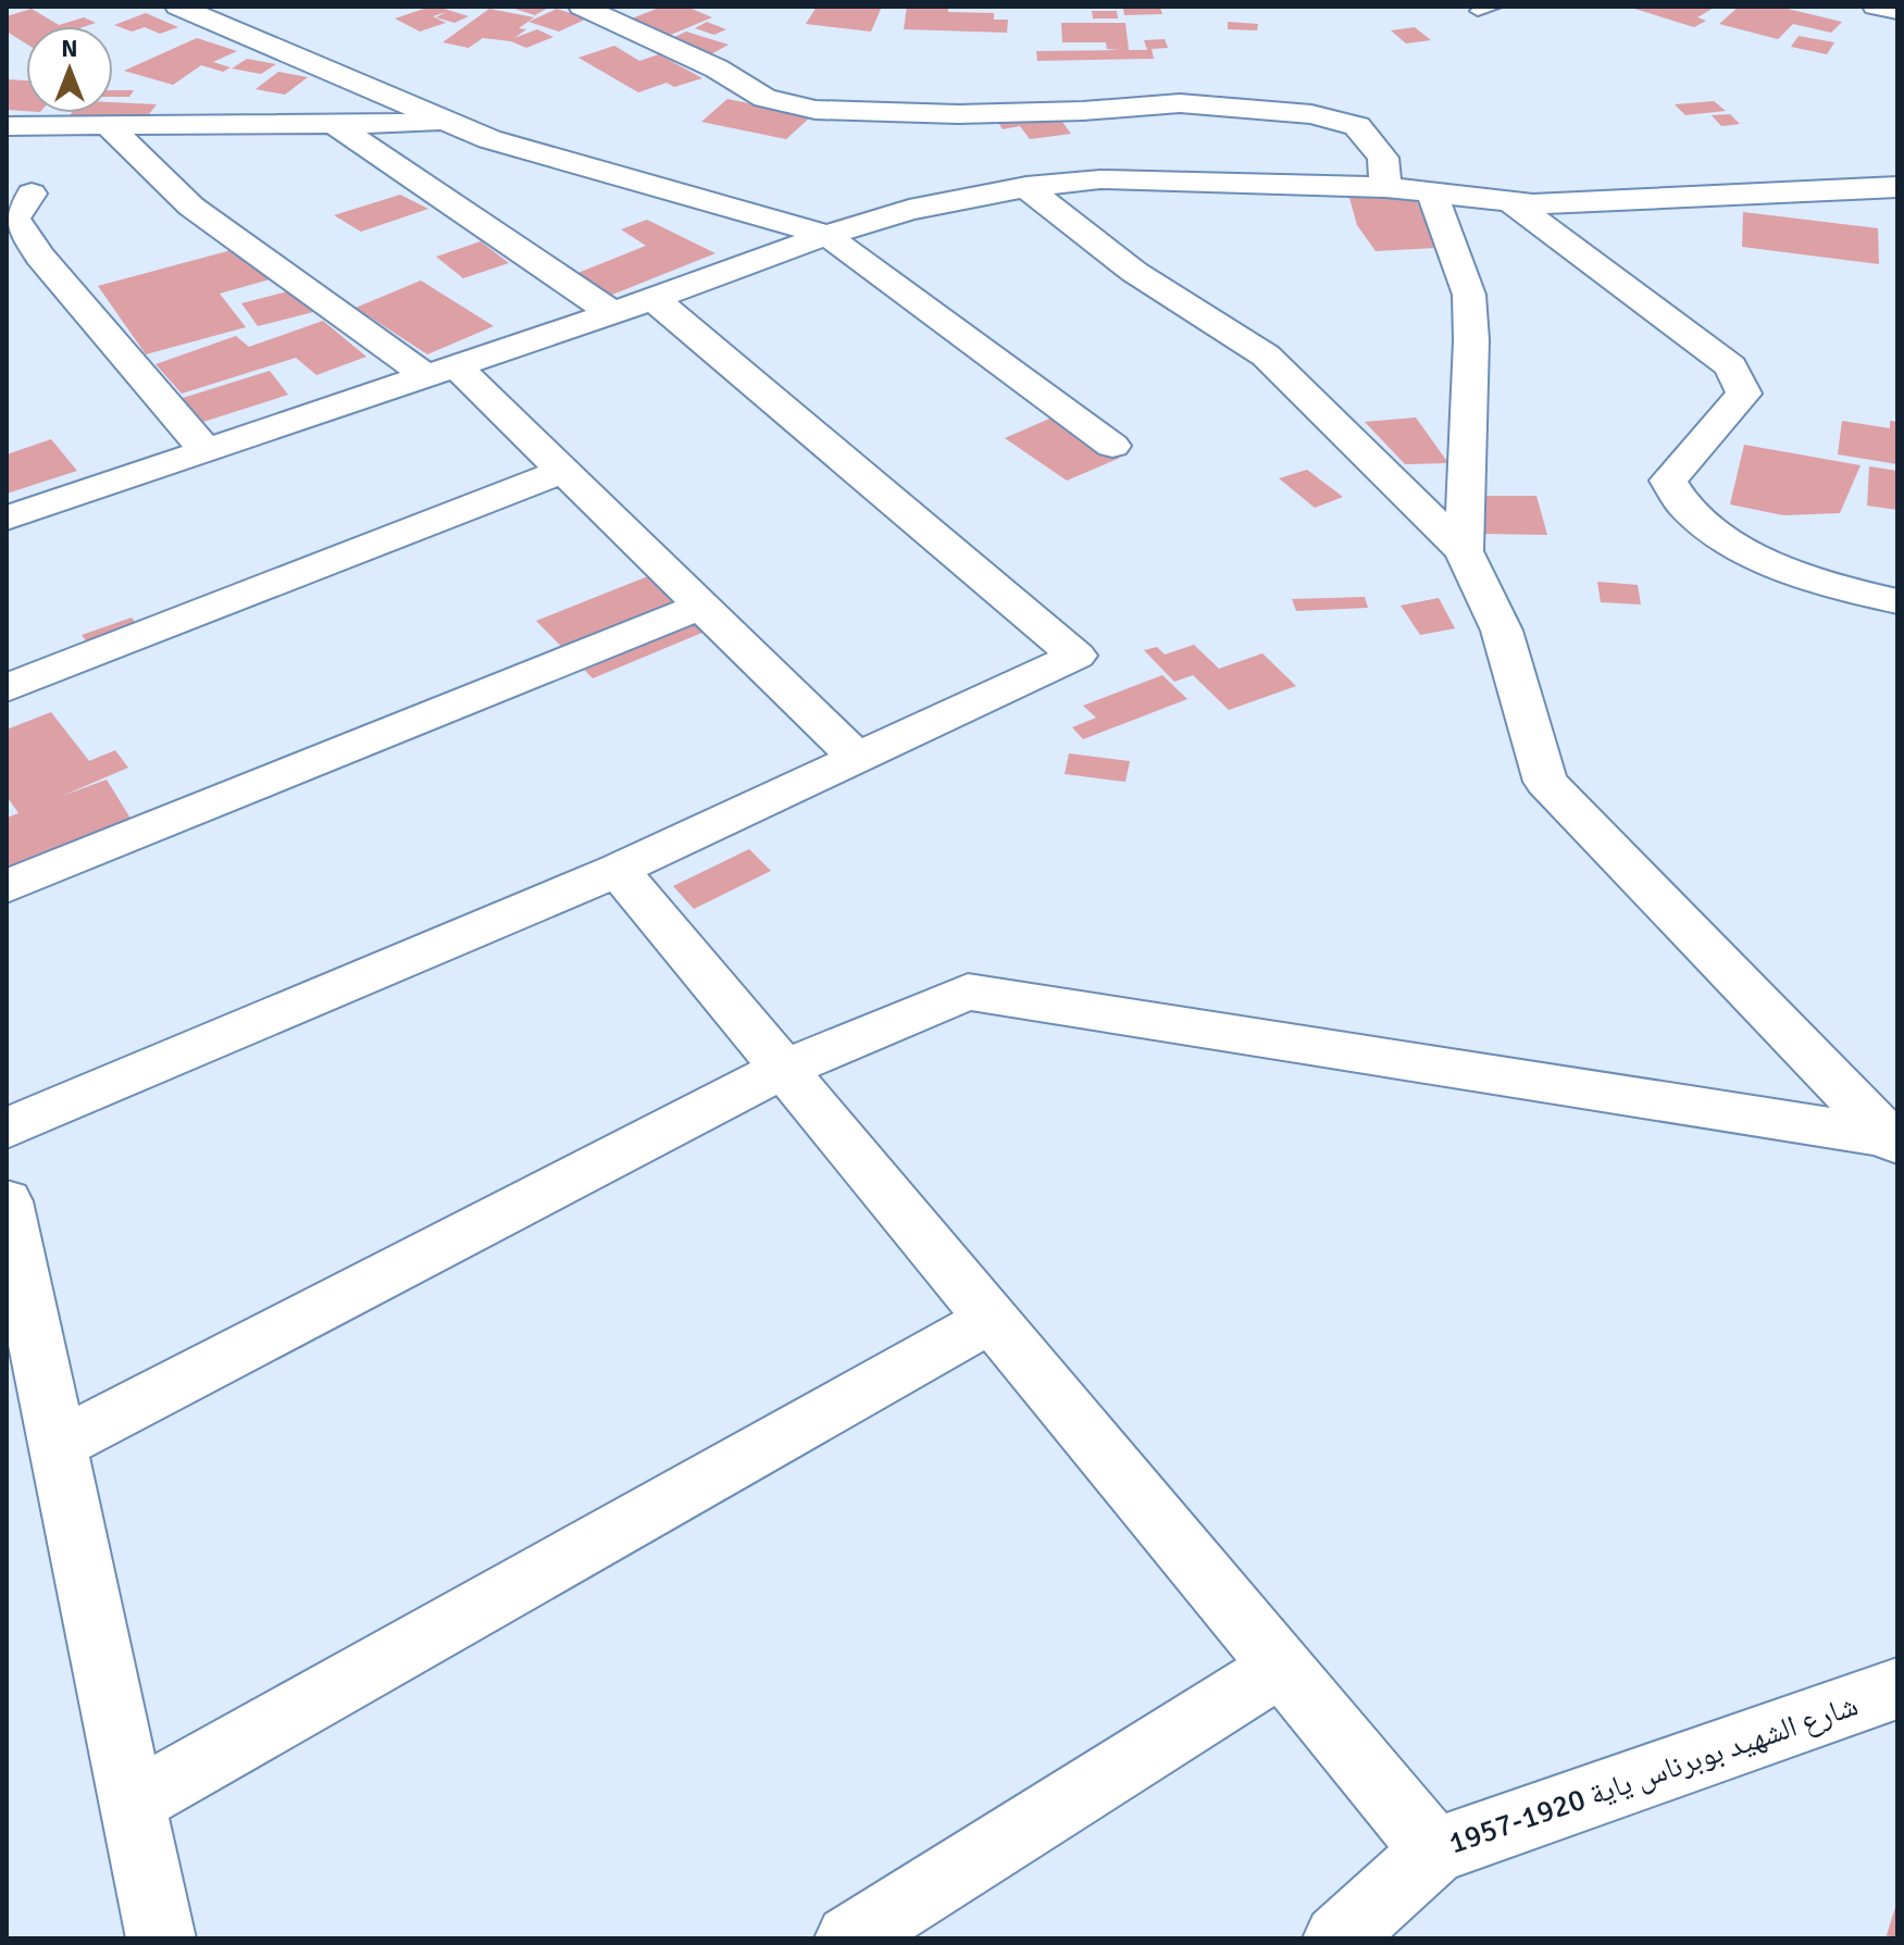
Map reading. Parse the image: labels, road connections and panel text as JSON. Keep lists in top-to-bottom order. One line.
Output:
{"streets":{"street":["شارع الشهيد بوبرناس ياية 1920-1957"]},"north":"top"}
